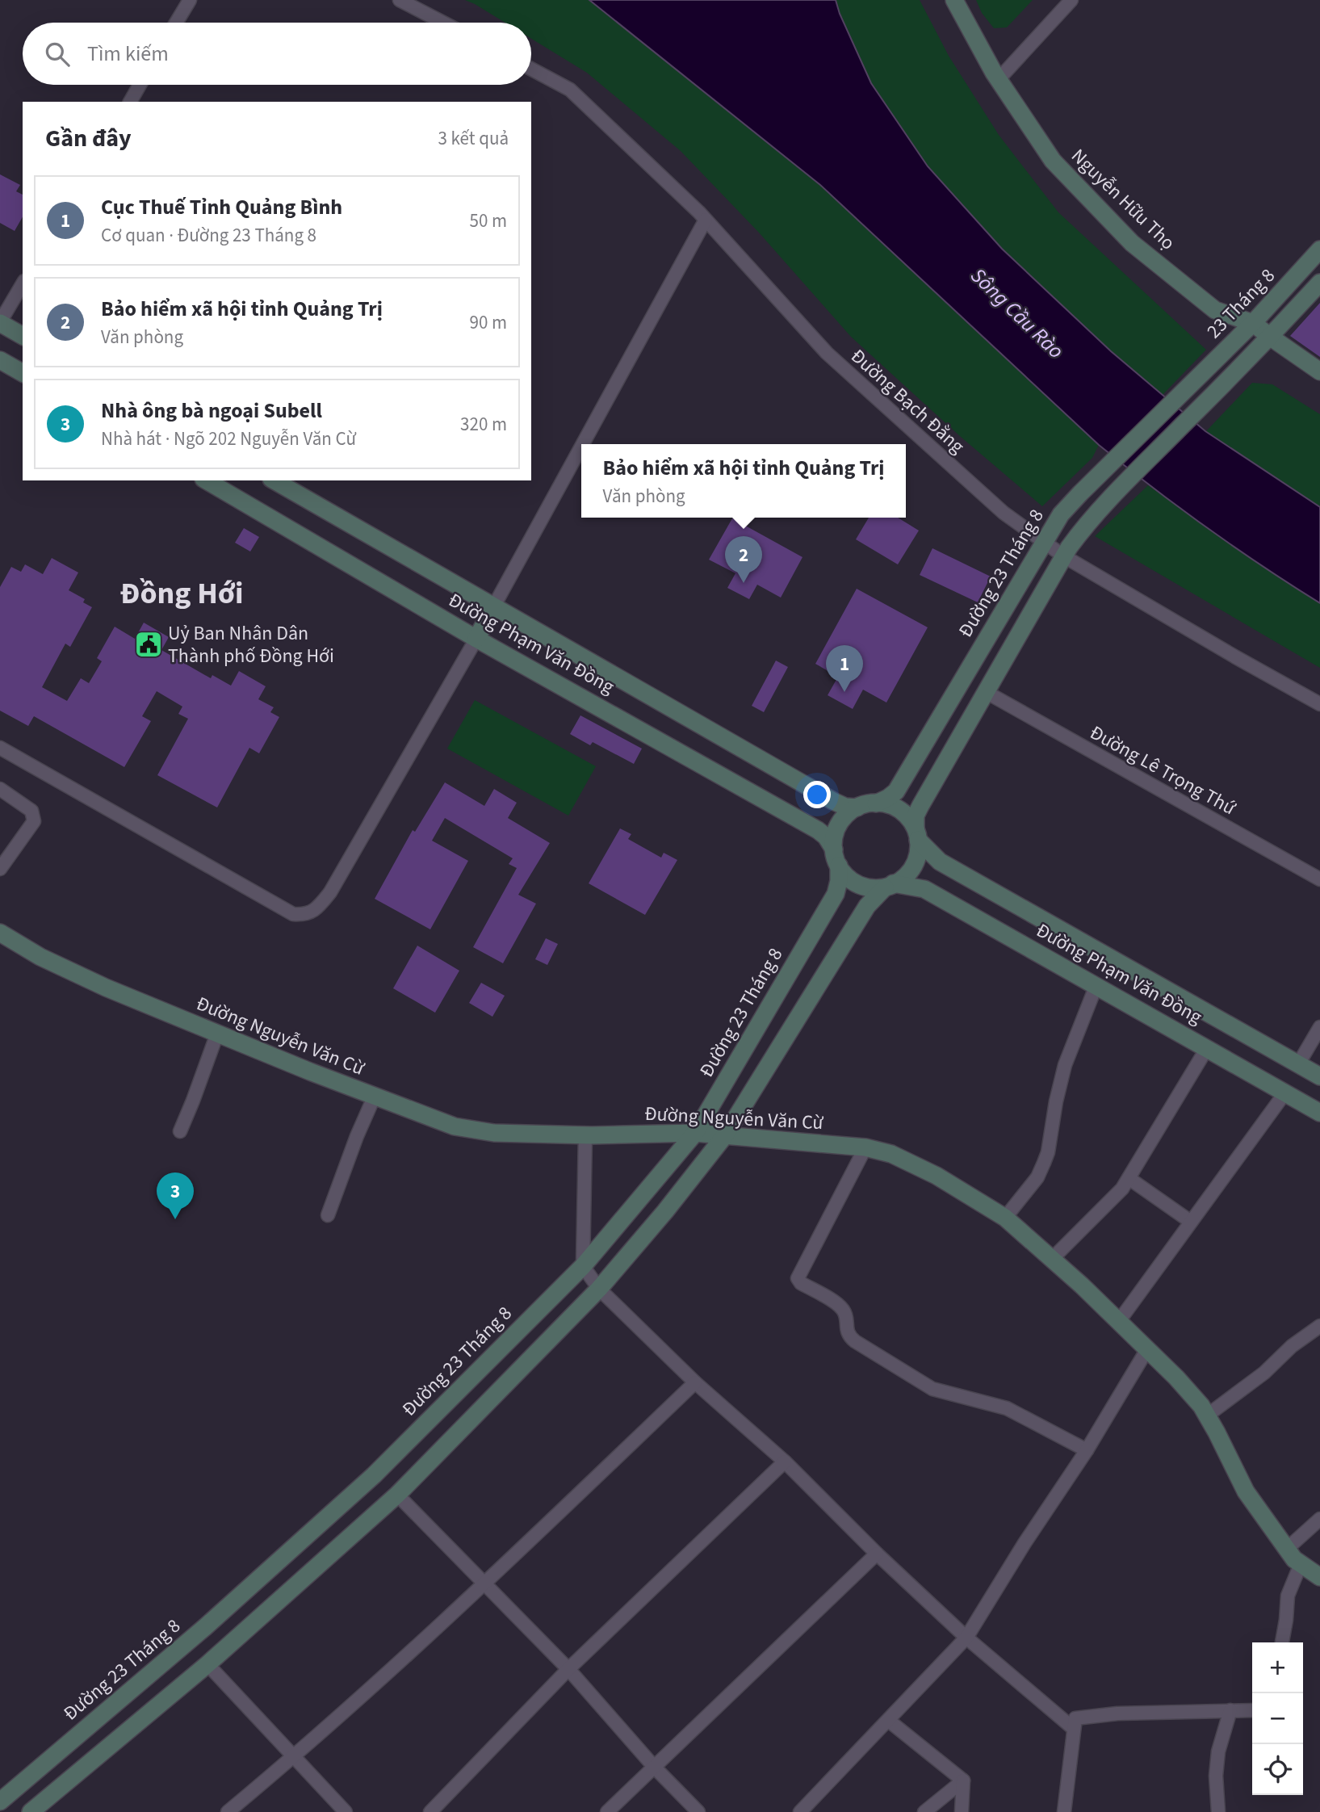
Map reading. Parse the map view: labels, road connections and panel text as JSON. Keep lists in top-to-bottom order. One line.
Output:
{"streets":{"street":["Nguyễn Hữu Thọ","23 Tháng 8","Đường Bạch Đằng","Đường 23 Tháng 8","Đường Phạm Văn Đồng","Đường Lê Trọng Thứ","Đường Nguyễn Văn Cừ"]},"crossings":[["Nguyễn Hữu Thọ","23 Tháng 8"],["23 Tháng 8","Đường 23 Tháng 8"],["Đường Bạch Đằng","Đường 23 Tháng 8"],["Đường 23 Tháng 8","Đường Phạm Văn Đồng"],["Đường 23 Tháng 8","Đường Nguyễn Văn Cừ"]],"districts":["Đồng Hới"],"water":["Sông Cầu Rào"],"places":{"public building":["Uỷ Ban Nhân Dân Thành phố Đồng Hới"]},"page":{"search":"Tìm kiếm","heading":["Gần đây","3 kết quả"],"list":[{"mark":"1","name":"Cục Thuế Tỉnh Quảng Bình","note":"Cơ quan · Đường 23 Tháng 8","value":"50 m"},{"mark":"2","name":"Bảo hiểm xã hội tỉnh Quảng Trị","note":"Văn phòng","value":"90 m"},{"mark":"3","name":"Nhà ông bà ngoại Subell","note":"Nhà hát · Ngõ 202 Nguyễn Văn Cừ","value":"320 m"}],"popup":["Bảo hiểm xã hội tỉnh Quảng Trị","Văn phòng"],"pins":["2","1","3"],"map_buttons":["+","−"]}}
